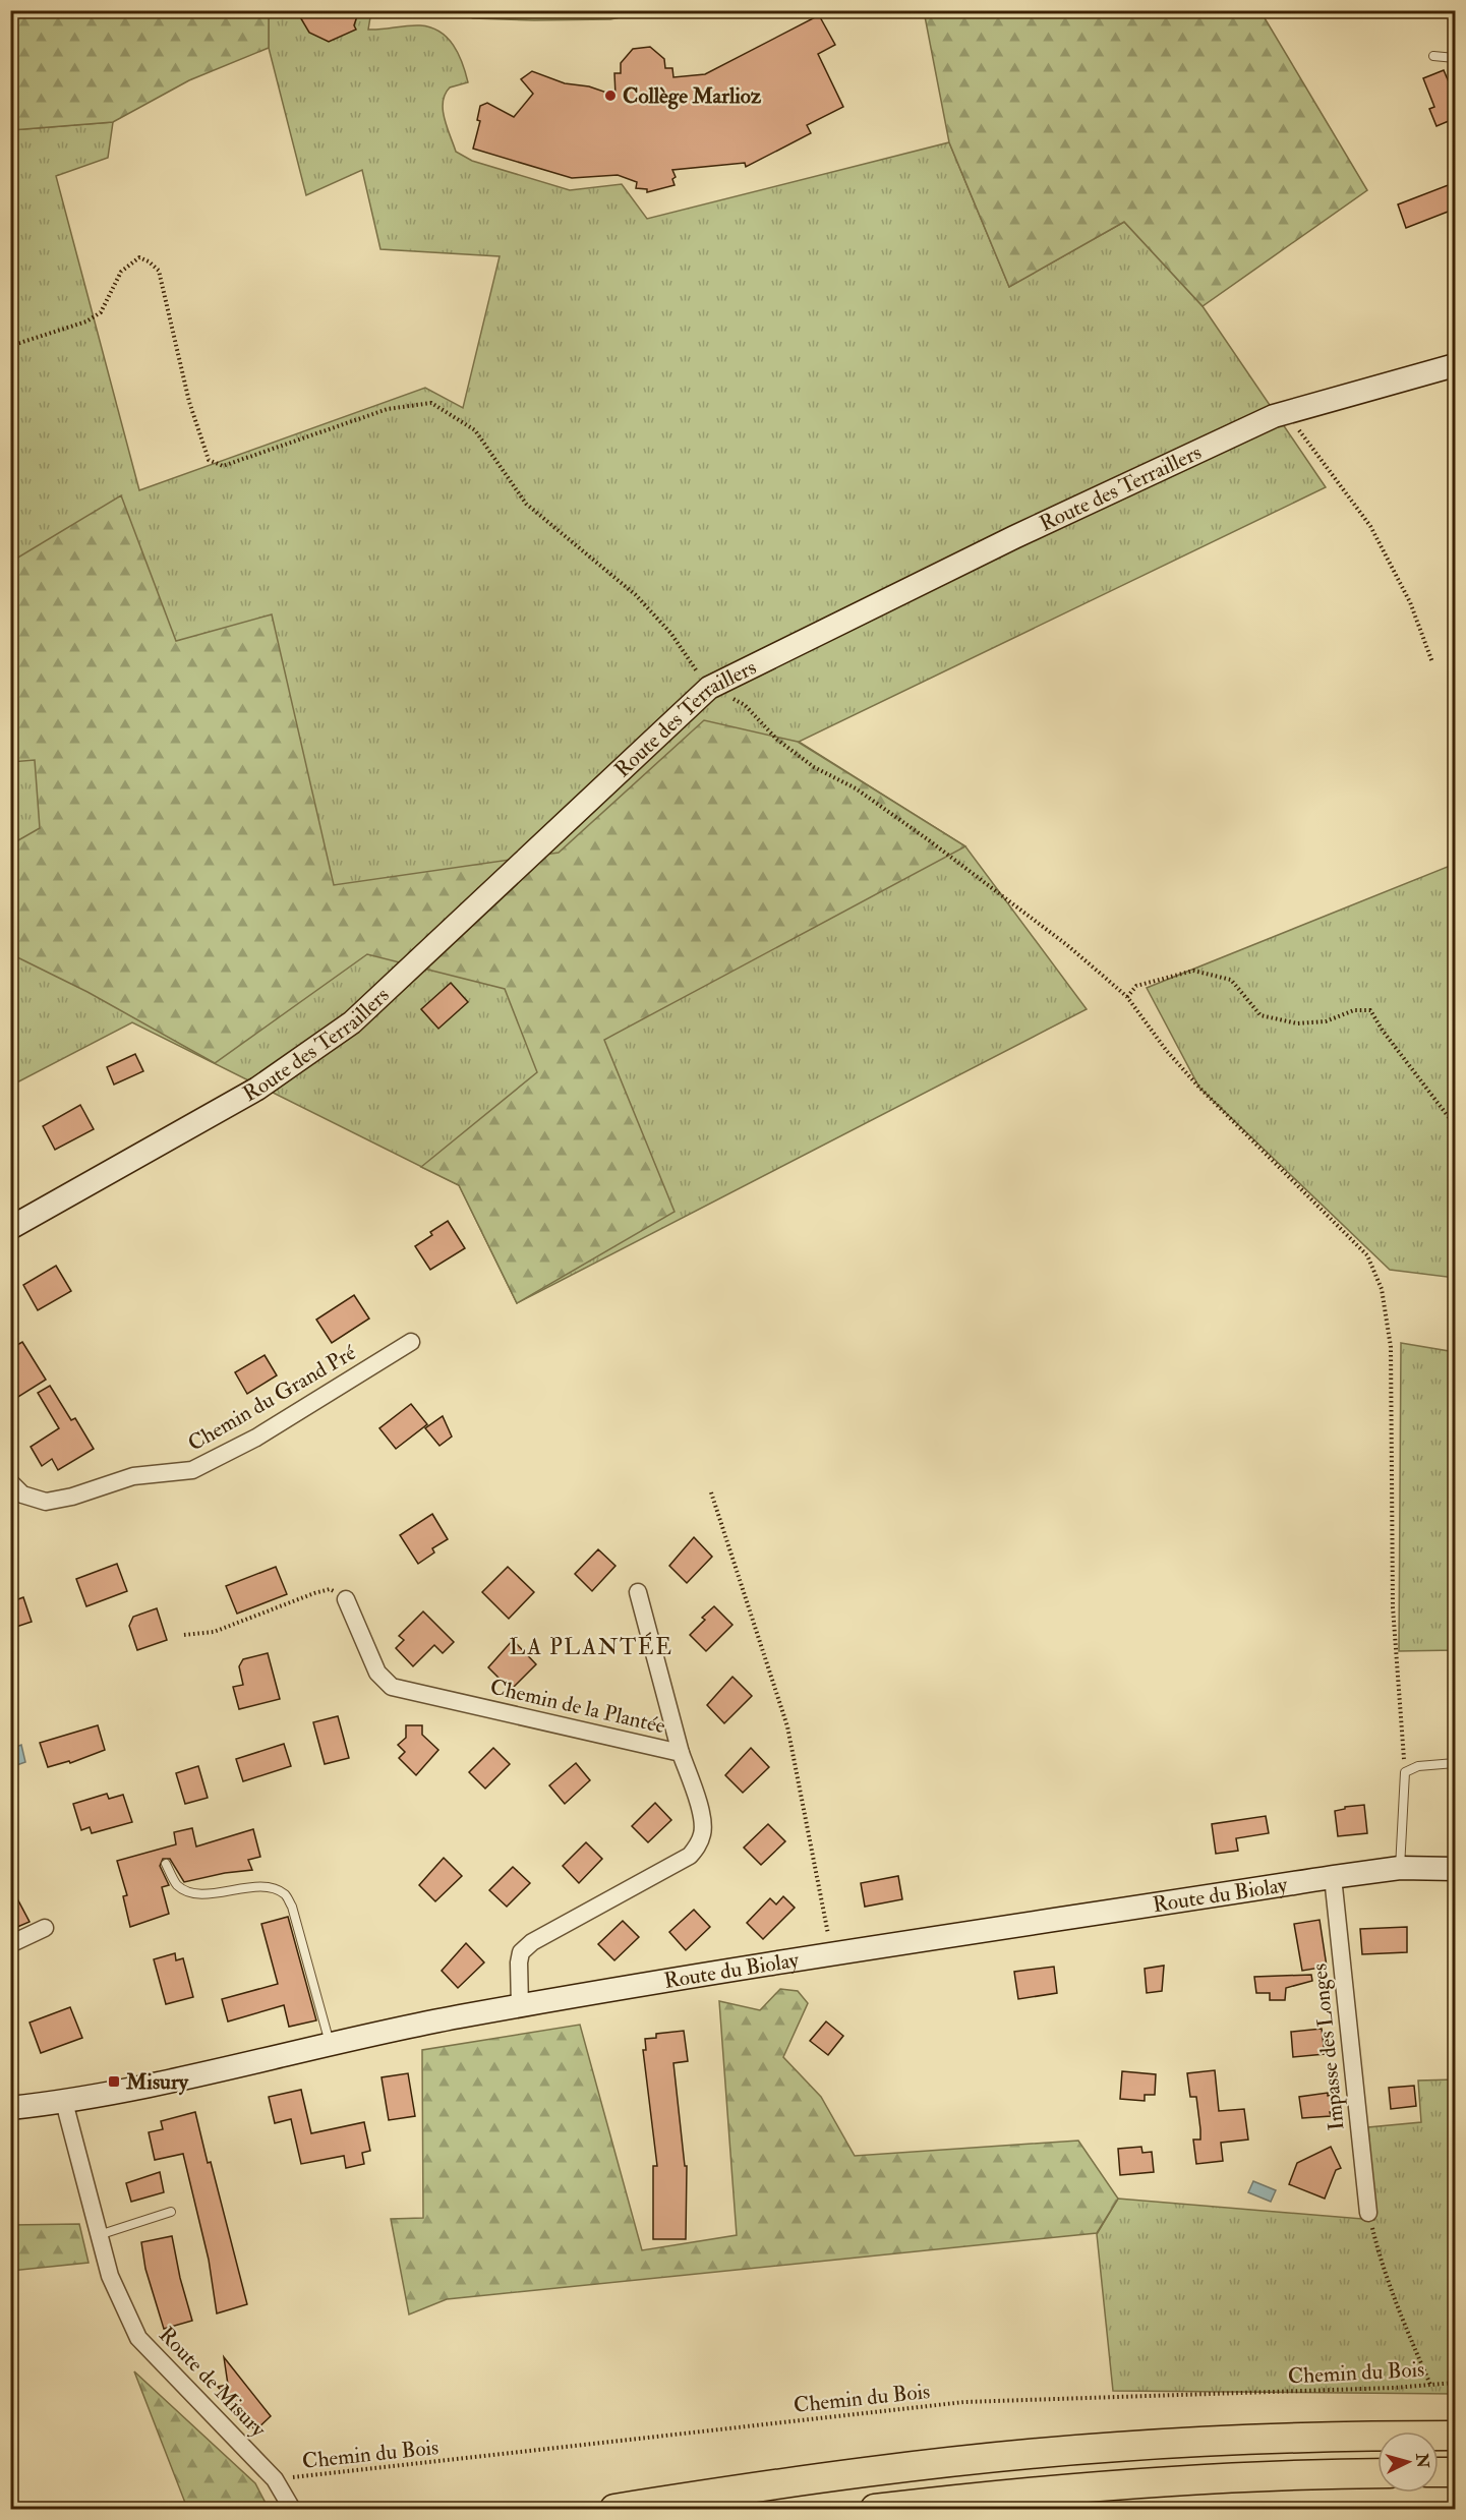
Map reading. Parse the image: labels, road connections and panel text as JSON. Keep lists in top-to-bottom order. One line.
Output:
{"streets":{"street":["Route des Terraillers","Chemin du Grand Pré","Chemin de la Plantée","Route du Biolay","Impasse des Longes","Route de Misury"],"path":["Chemin du Bois"]},"crossings":[["Chemin de la Plantée","Route du Biolay"],["Route du Biolay","Impasse des Longes"],["Route du Biolay","Route de Misury"],["Chemin du Bois","Route de Misury"]],"districts":["LA PLANTÉE"],"places":{"other":["Collège Marlioz"],"transit":["Misury"]},"north":"right"}
